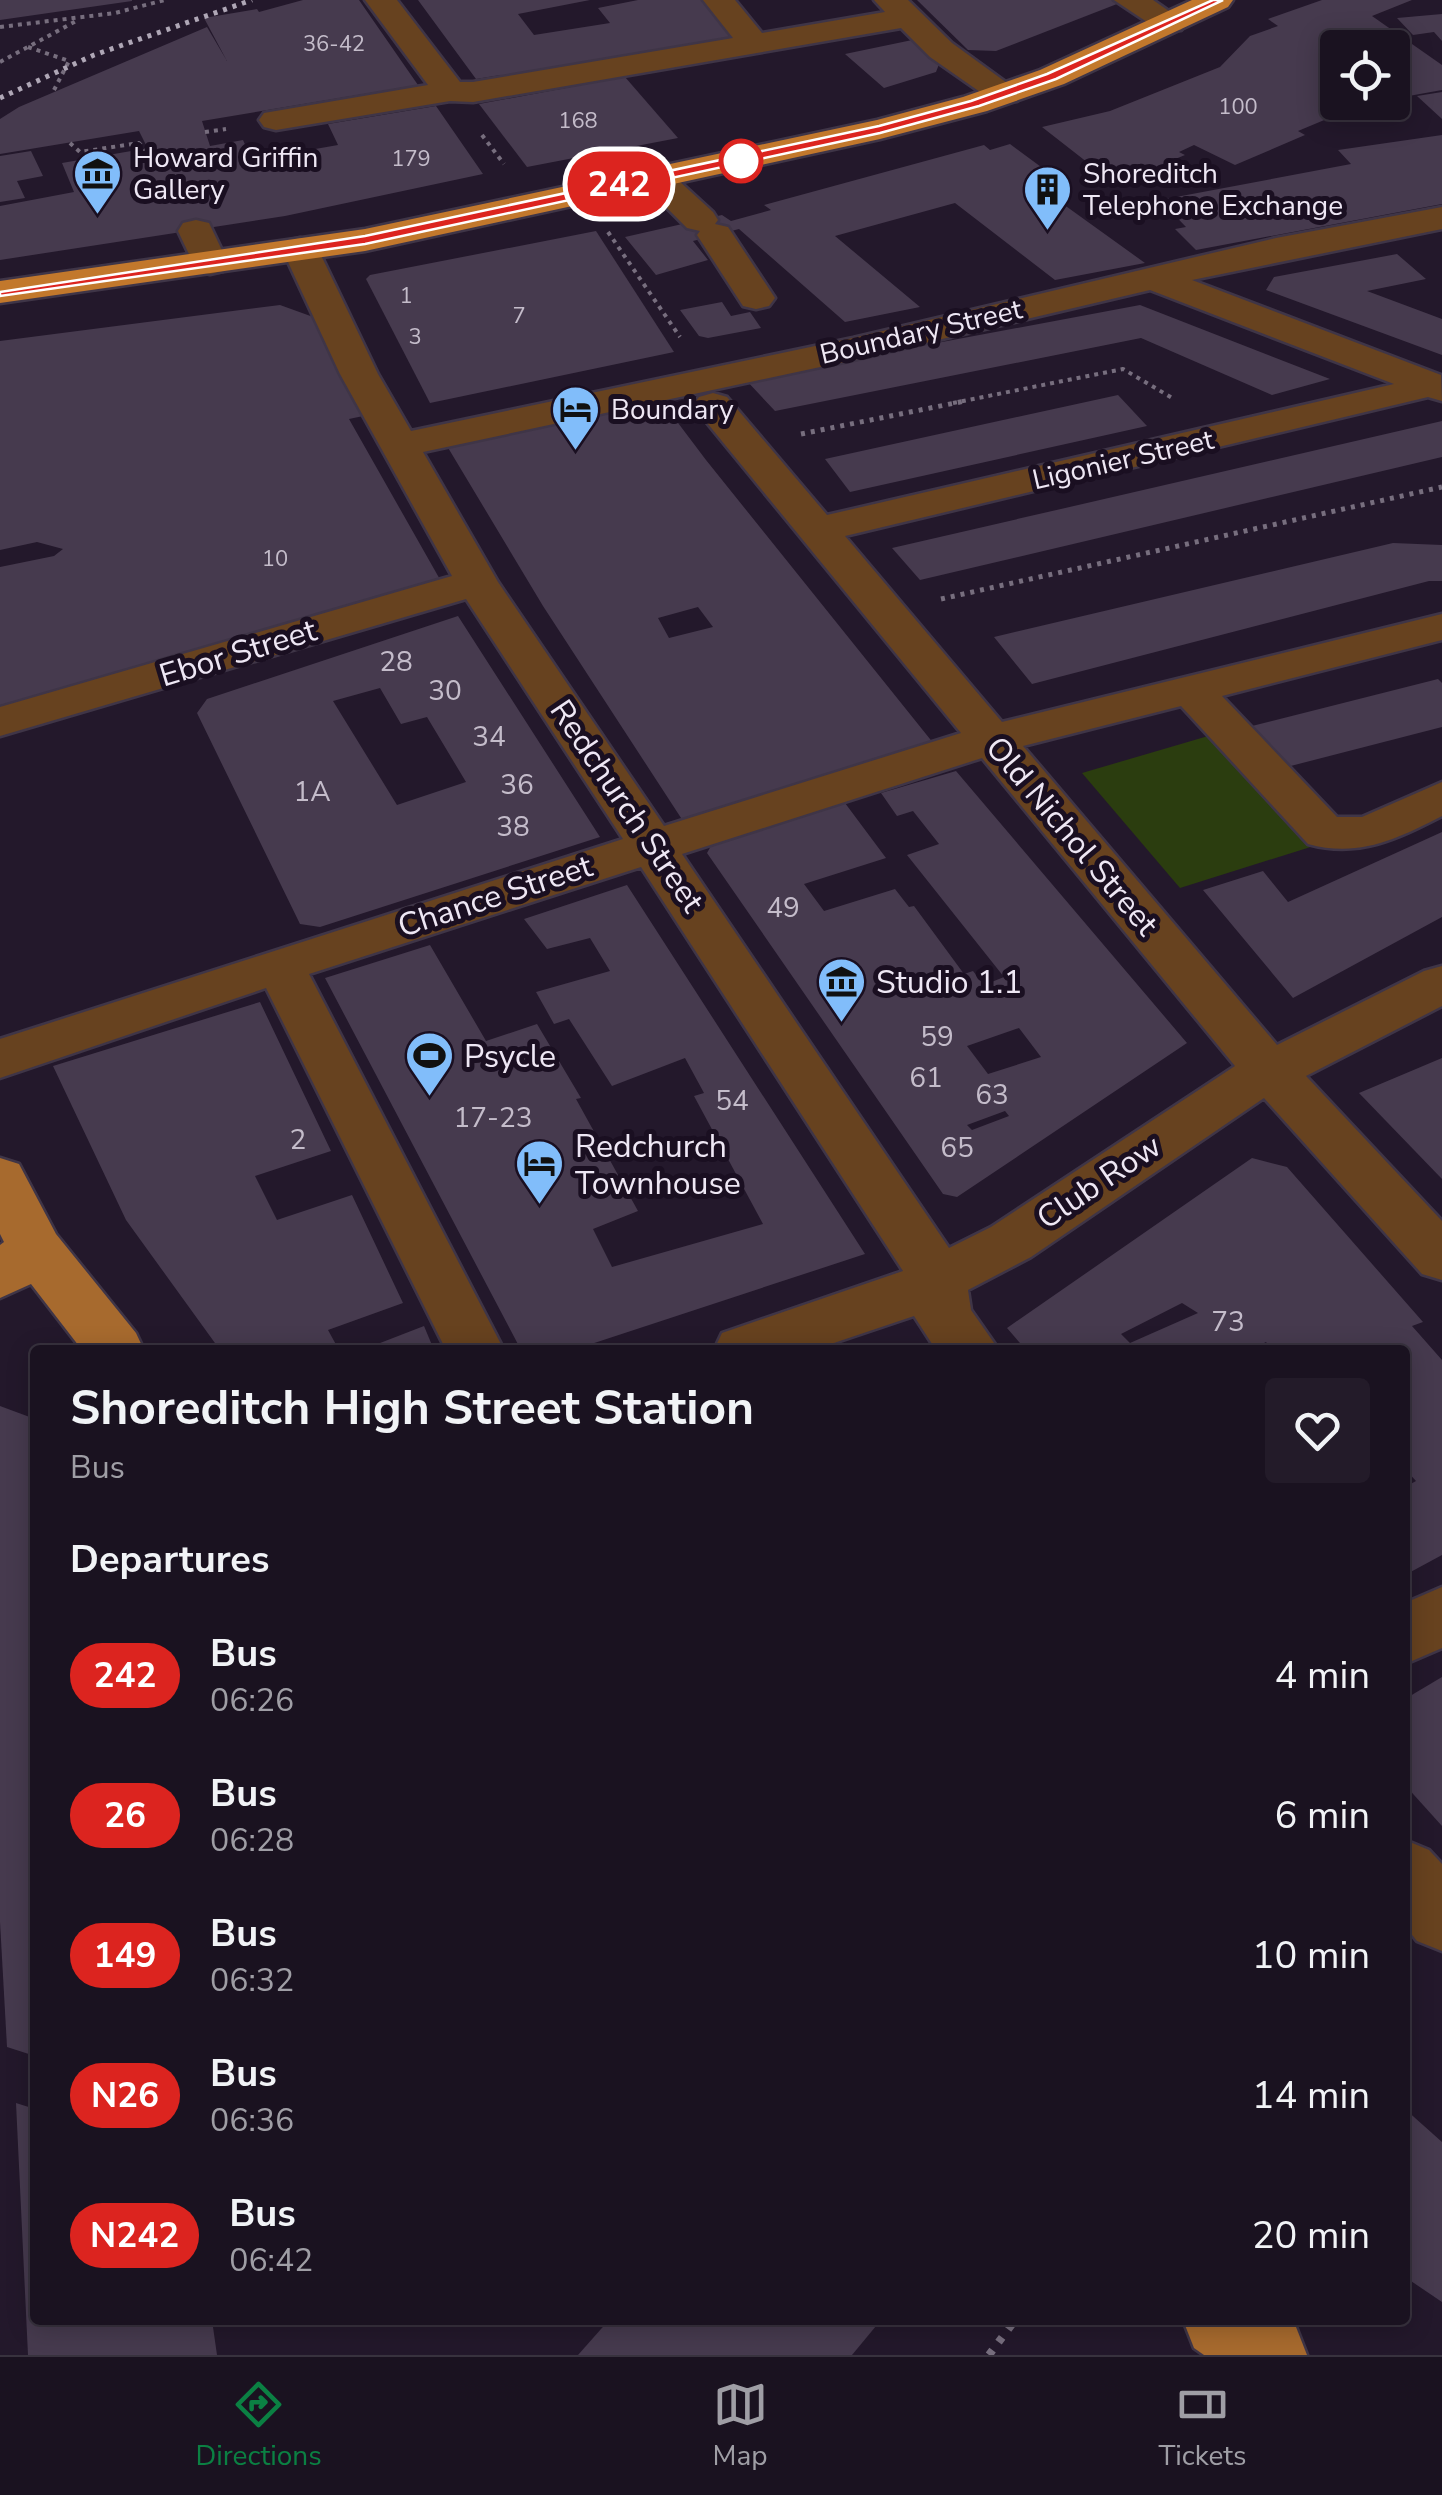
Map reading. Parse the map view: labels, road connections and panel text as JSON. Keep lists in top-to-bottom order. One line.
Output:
{"streets":{"street":["Boundary Street","Ligonier Street","Ebor Street","Redchurch Street","Old Nichol Street","Chance Street","Club Row"]},"crossings":[["Boundary Street","Redchurch Street"],["Boundary Street","Old Nichol Street"],["Ligonier Street","Old Nichol Street"],["Ebor Street","Redchurch Street"],["Redchurch Street","Chance Street"],["Redchurch Street","Club Row"],["Old Nichol Street","Chance Street"],["Old Nichol Street","Club Row"]],"places":{"museum":["Howard Griffin Gallery","Studio 1.1"],"building":["Shoreditch Telephone Exchange"],"hotel":["Boundary","Redchurch Townhouse"],"sports":["Psycle"]},"lines":["bus line 242"],"house_numbers":["36-42","100","168","179","1","7","3","10","28","30","34","36","1A","38","49","59","61","63","54","17-23","2","65","73"],"page":{"on_map":"242","heading":[["Shoreditch High Street Station","Bus"],"Departures"],"list":[{"mark":"242","name":"Bus","note":"06:26","value":"4 min"},{"mark":"26","name":"Bus","note":"06:28","value":"6 min"},{"mark":"149","name":"Bus","note":"06:32","value":"10 min"},{"mark":"N26","name":"Bus","note":"06:36","value":"14 min"},{"mark":"N242","name":"Bus","note":"06:42","value":"20 min"}],"tabs":["Directions","Map","Tickets"]}}
